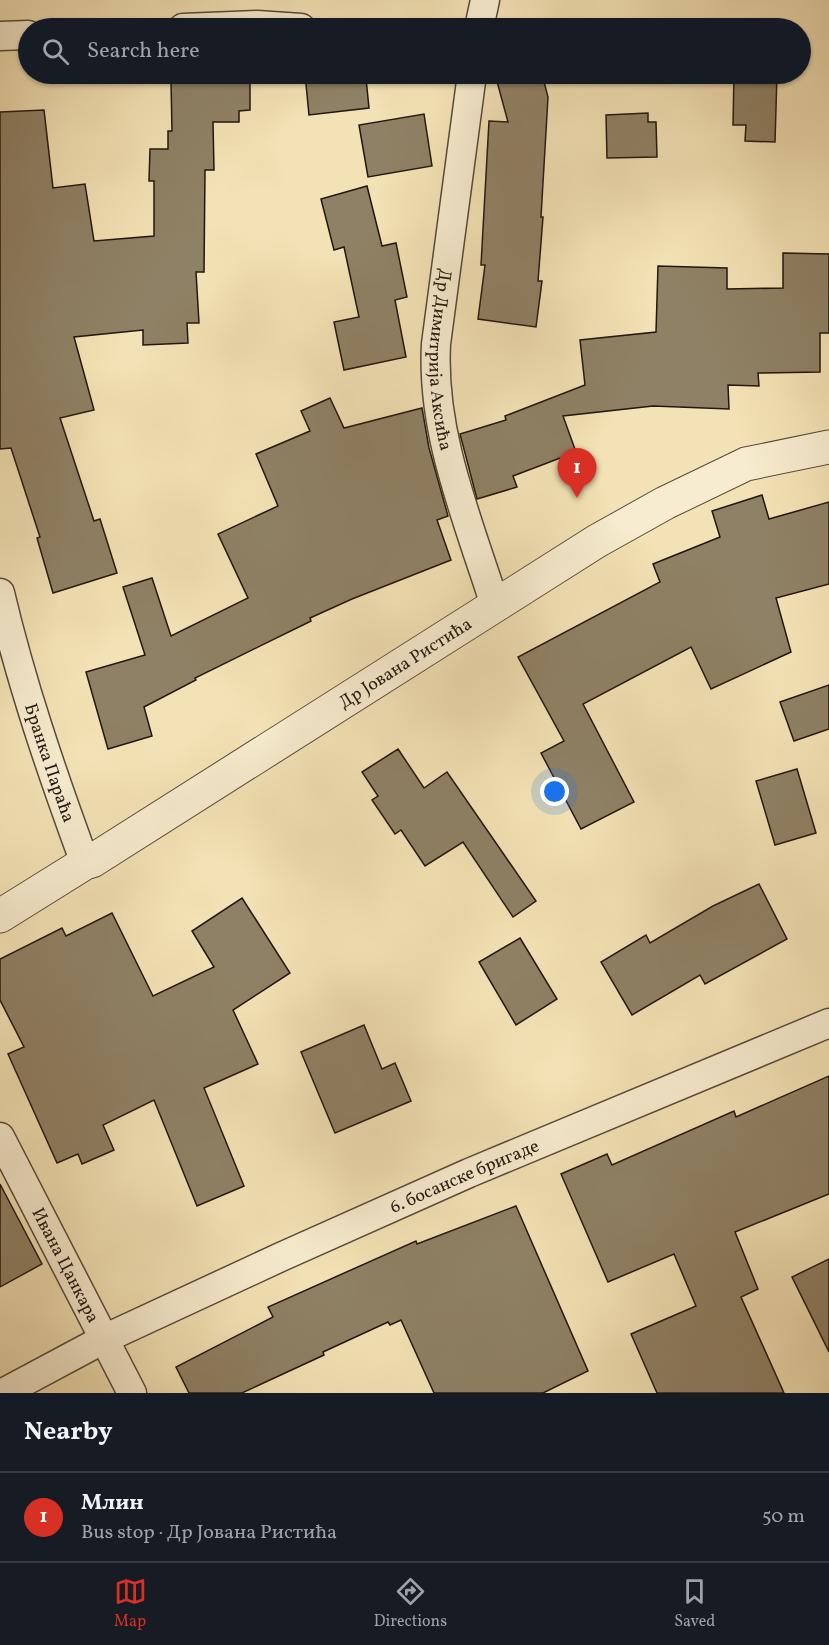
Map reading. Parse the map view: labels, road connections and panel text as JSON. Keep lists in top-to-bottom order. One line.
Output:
{"streets":{"street":["Др Димитрија Аксића","Др Јована Ристића","Бранка Параћа","6. босанске бригаде","Ивана Цанкара"]},"crossings":[["Др Димитрија Аксића","Др Јована Ристића"],["Др Јована Ристића","Бранка Параћа"],["6. босанске бригаде","Ивана Цанкара"]],"page":{"search":"Search here","pins":"1","heading":"Nearby","list":[{"mark":"1","name":"Млин","note":"Bus stop · Др Јована Ристића","value":"50 m"}],"nav":["Map","Directions","Saved"]}}
